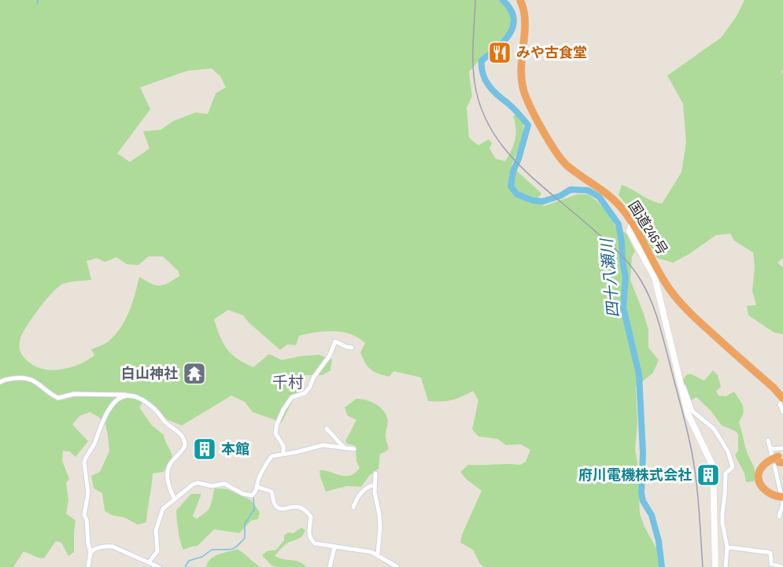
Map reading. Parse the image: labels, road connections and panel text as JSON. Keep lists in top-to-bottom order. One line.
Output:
{"streets":{"highway":["国道246号"]},"districts":["千村"],"water":["四十八瀬川"],"places":{"restaurant":["みや古食堂"],"temple":["白山神社"],"building":["本館","府川電機株式会社"]}}
